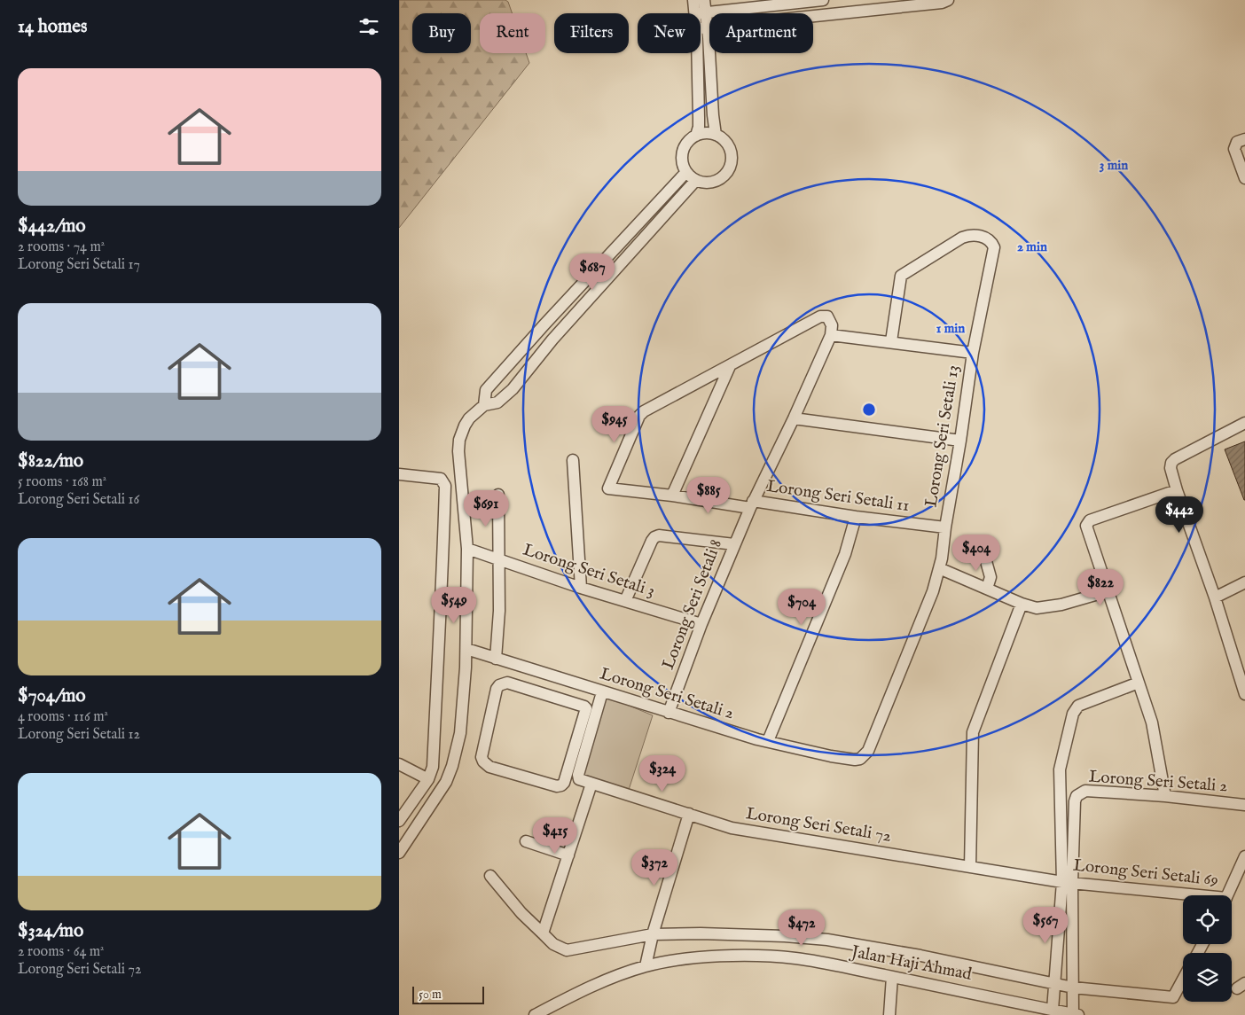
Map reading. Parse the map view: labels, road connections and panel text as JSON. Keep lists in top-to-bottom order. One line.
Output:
{"streets":{"street":["Lorong Seri Setali 13","Lorong Seri Setali 11","Lorong Seri Setali 3","Lorong Seri Setali 8","Lorong Seri Setali 2","Lorong Seri Setali 72","Lorong Seri Setali 69","Jalan Haji Ahmad"]},"crossings":[["Lorong Seri Setali 13","Lorong Seri Setali 11"],["Lorong Seri Setali 13","Lorong Seri Setali 2"],["Lorong Seri Setali 11","Lorong Seri Setali 8"],["Lorong Seri Setali 3","Lorong Seri Setali 8"],["Lorong Seri Setali 8","Lorong Seri Setali 2"],["Lorong Seri Setali 2","Lorong Seri Setali 72"],["Lorong Seri Setali 2","Lorong Seri Setali 69"],["Lorong Seri Setali 72","Lorong Seri Setali 69"]],"scale_bar":"50 m","page":{"heading":"14 homes","chip":["Buy","Rent","Filters","New","Apartment"],"list":[{"name":"$442/mo","note":"2 rooms · 74 m² · Lorong Seri Setali 17"},{"name":"$822/mo","note":"5 rooms · 168 m² · Lorong Seri Setali 16"},{"name":"$704/mo","note":"4 rooms · 116 m² · Lorong Seri Setali 12"},{"name":"$324/mo","note":"2 rooms · 64 m² · Lorong Seri Setali 72"}],"price":["$687","$945","$885","$691","$442","$404","$822","$549","$704","$324","$415","$372","$567","$472"],"scale":"50 m"},"rings":["3 min","2 min","1 min"]}
